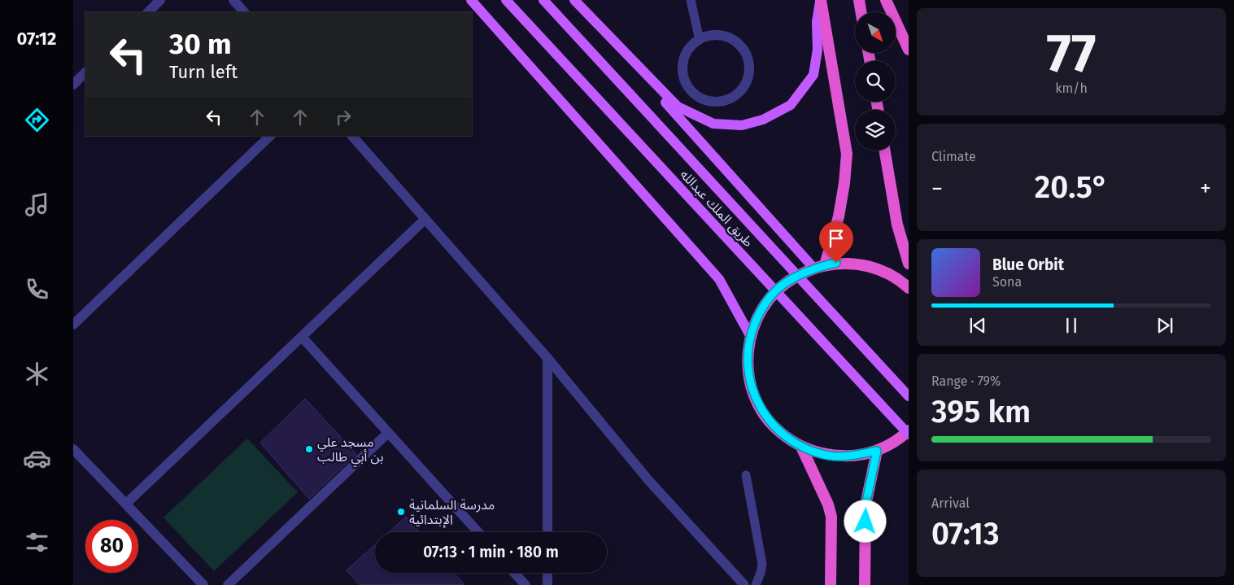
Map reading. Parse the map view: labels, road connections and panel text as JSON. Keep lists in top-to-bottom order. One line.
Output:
{"streets":{"main road":["طريق الملك عبدالله"]},"places":["مسجد علي بن أبي طالب","مدرسة السلمانية الإبتدائية"],"north":"bottom right","page":{"tabs":"07:12","tile":[["77","km/h"],"Climate",["Range · 79%","395 km"],["Arrival","07:13"]],"turn":["30 m","Turn left"],"heat":["−","20.5°","+"],"song":["Blue Orbit","Sona"],"limit":"80","trip":"07:13 · 1 min · 180 m"}}
